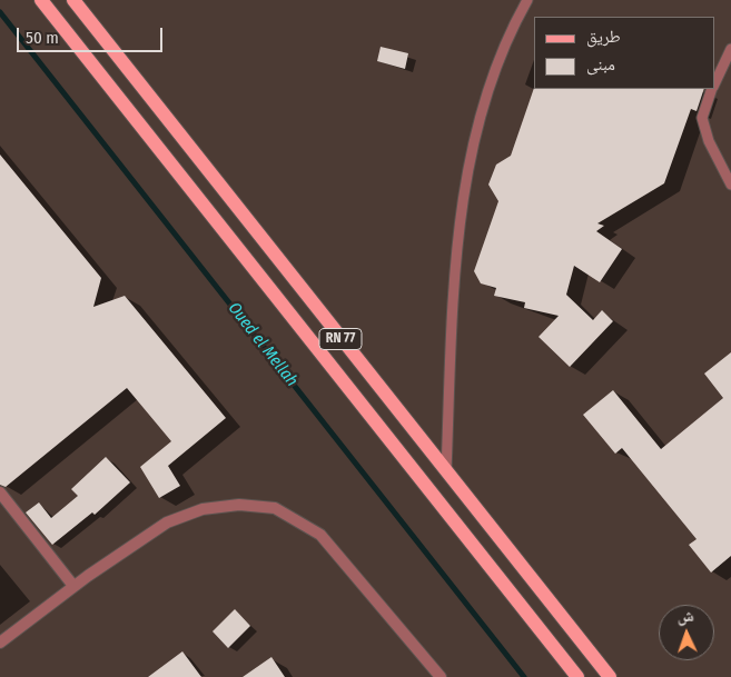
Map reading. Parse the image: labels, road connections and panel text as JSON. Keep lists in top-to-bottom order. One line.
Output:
{"streets":{"main road":["RN 77"]},"water":["Oued el Mellah"],"legend":["طريق","مبنى"],"scale_bar":"50 m","north":"top"}
